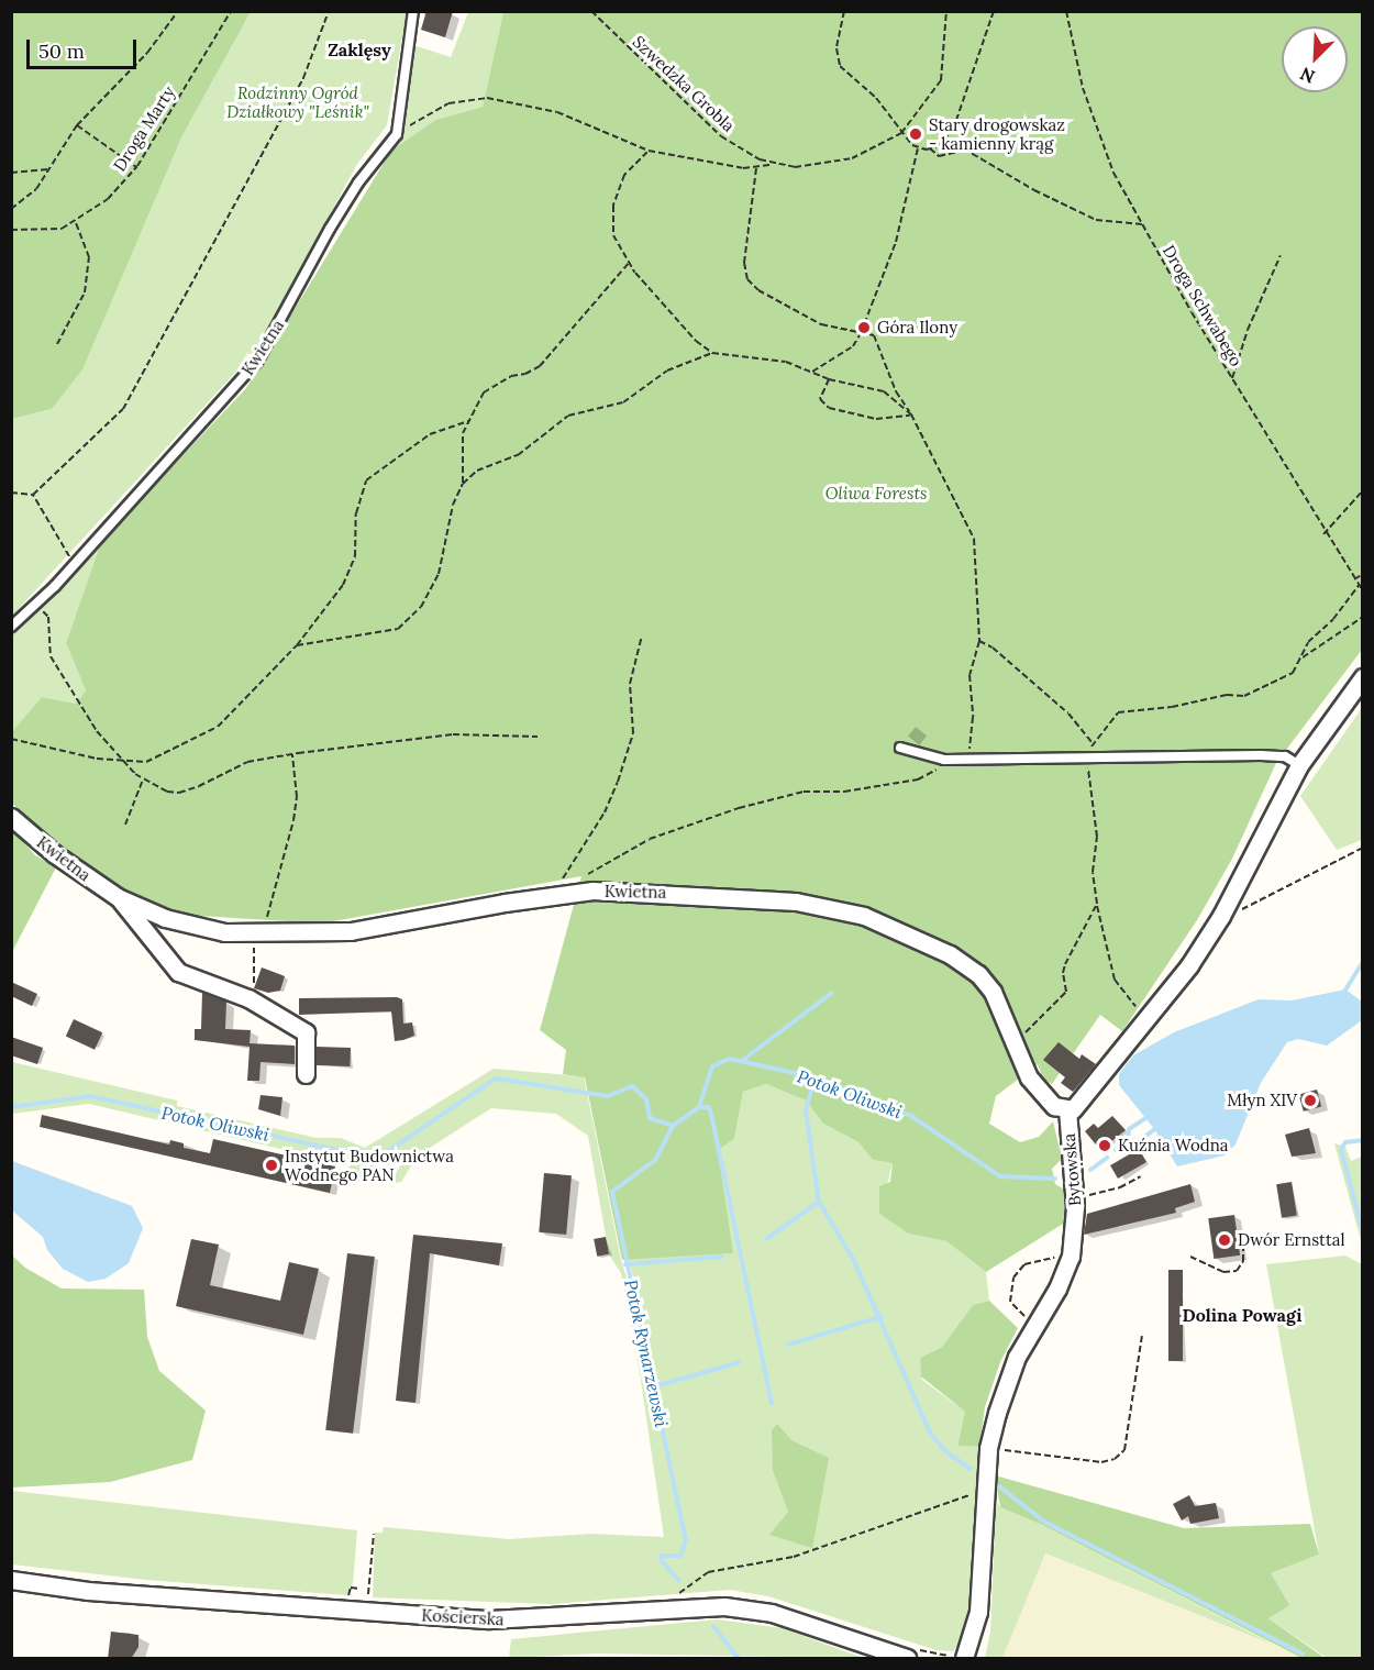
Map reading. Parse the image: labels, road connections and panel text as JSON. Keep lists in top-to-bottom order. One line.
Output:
{"streets":{"street":["Kwietna","Bytowska","Kościerska"],"path":["Szwedzka Grobla","Droga Marty","Droga Schwabego"]},"crossings":[["Kwietna","Bytowska"]],"districts":["Zaklęsy","Dolina Powagi"],"water":["Potok Oliwski","Potok Rynarzewski"],"parks":["Rodzinny Ogród Działkowy \"Leśnik\"","Oliwa Forests"],"places":["Stary drogowskaz - kamienny krąg","Góra Ilony","Młyn XIV","Kuźnia Wodna","Instytut Budownictwa Wodnego PAN","Dwór Ernsttal"],"scale_bar":"50 m","north":"bottom left"}
